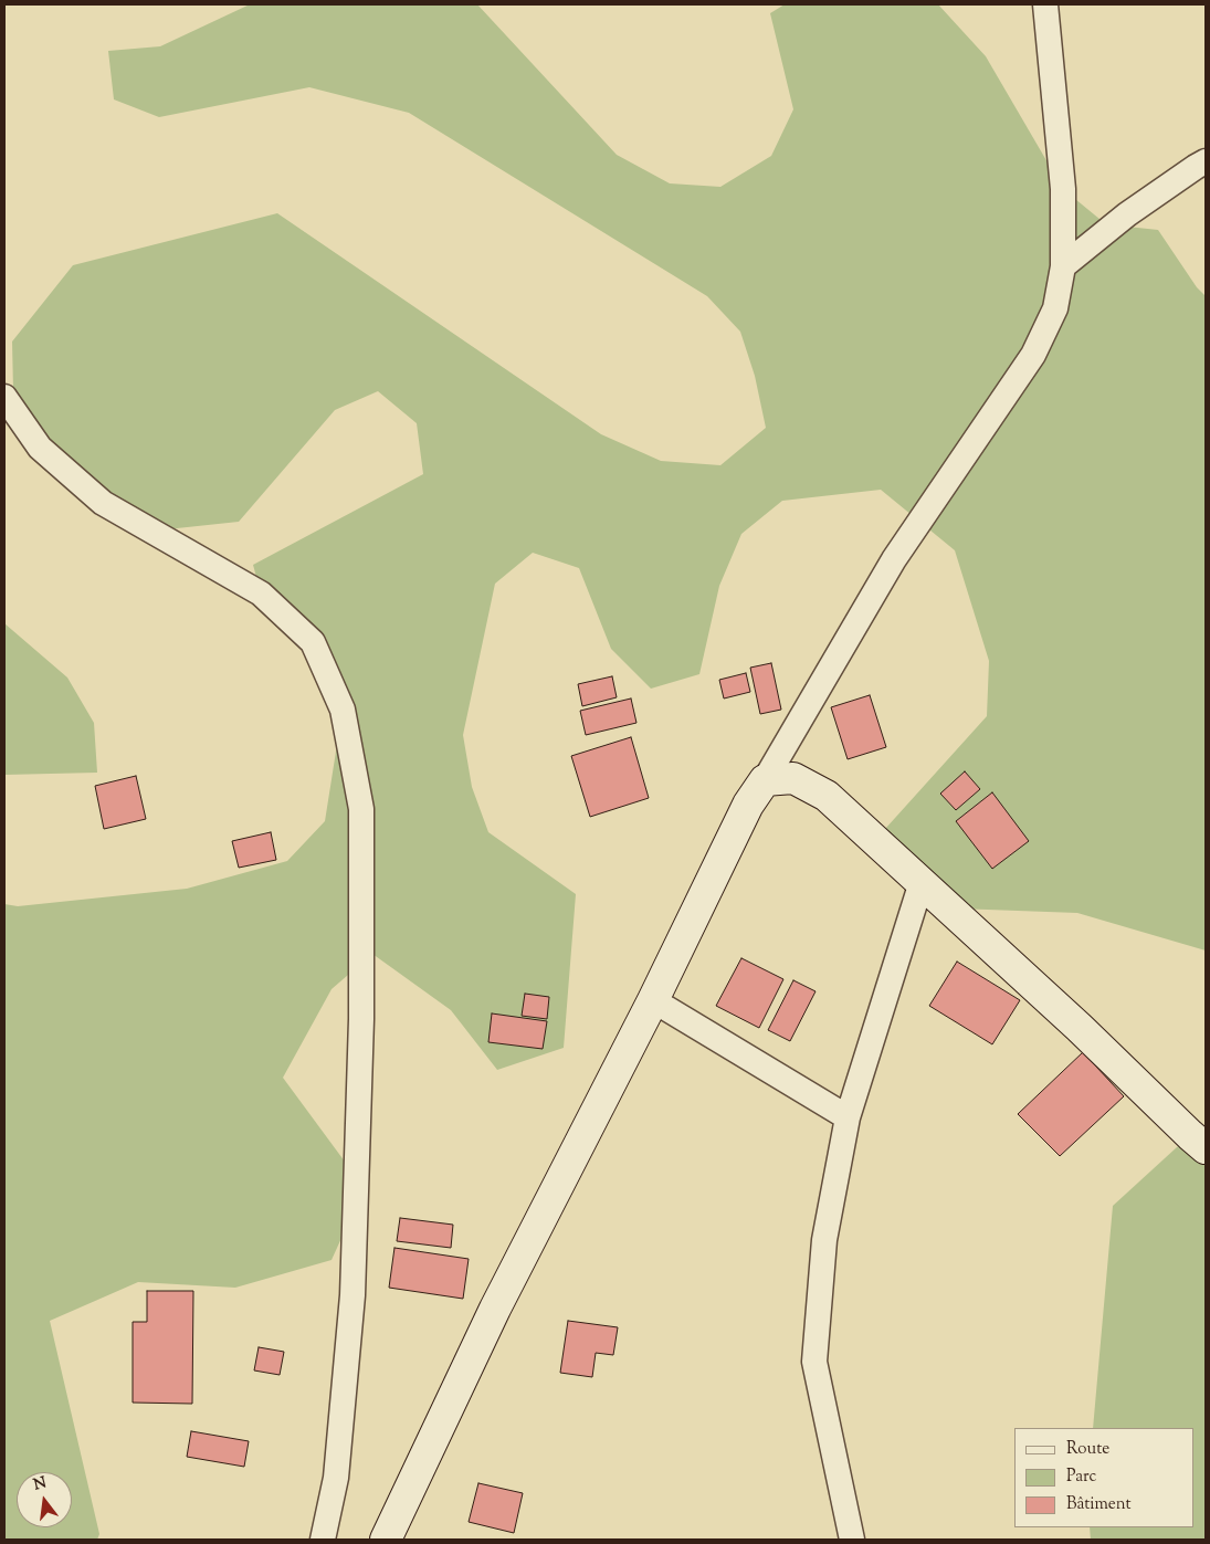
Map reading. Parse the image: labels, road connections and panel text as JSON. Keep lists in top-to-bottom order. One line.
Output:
{"legend":["Route","Parc","Bâtiment"],"north":"top"}
